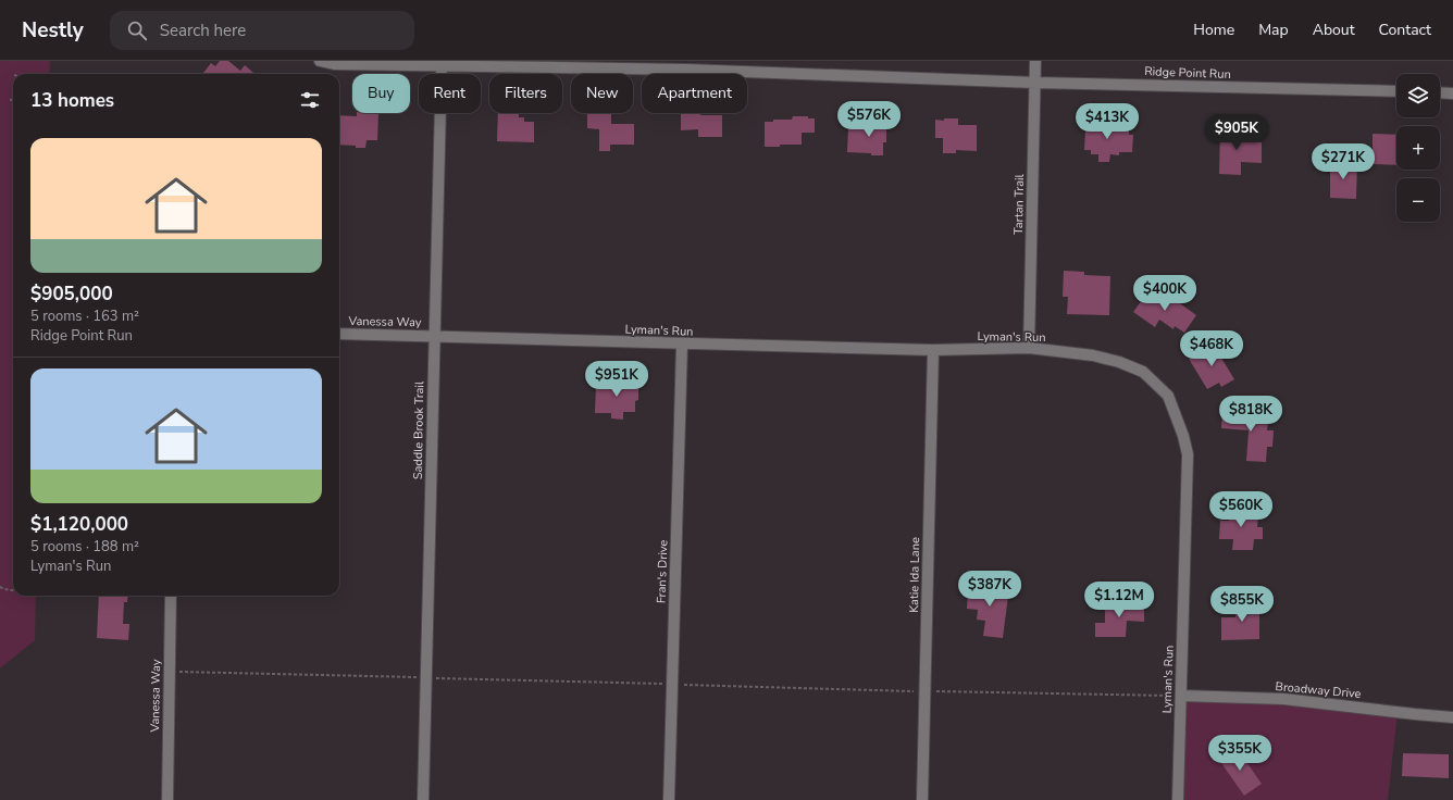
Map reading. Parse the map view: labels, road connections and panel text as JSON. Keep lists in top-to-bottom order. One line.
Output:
{"streets":{"street":["Ridge Point Run","Tartan Trail","Vanessa Way","Lyman's Run","Saddle Brook Trail","Fran's Drive","Katie Ida Lane","Broadway Drive"]},"crossings":[["Ridge Point Run","Tartan Trail"],["Ridge Point Run","Saddle Brook Trail"],["Tartan Trail","Lyman's Run"],["Vanessa Way","Lyman's Run"],["Vanessa Way","Saddle Brook Trail"],["Lyman's Run","Saddle Brook Trail"],["Lyman's Run","Fran's Drive"],["Lyman's Run","Katie Ida Lane"],["Lyman's Run","Broadway Drive"]],"page":{"header":"Nestly","search":"Search here","nav":["Home","Map","About","Contact"],"map_buttons":["+","−"],"chip":["Buy","Rent","Filters","New","Apartment"],"heading":"13 homes","price":["$576K","$413K","$905K","$271K","$400K","$468K","$951K","$818K","$560K","$387K","$1.12M","$855K","$355K"],"list":[{"name":"$905,000","note":"5 rooms · 163 m² · Ridge Point Run"},{"name":"$1,120,000","note":"5 rooms · 188 m² · Lyman's Run"}]}}
